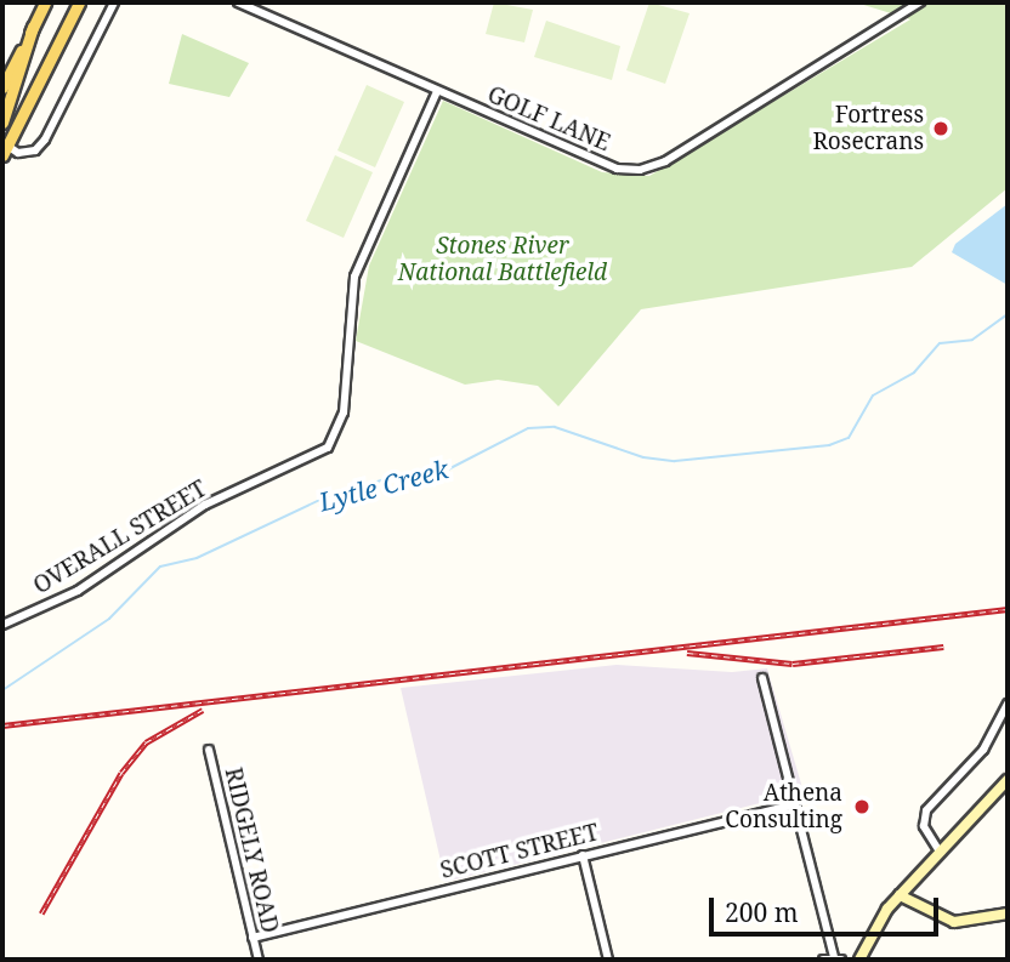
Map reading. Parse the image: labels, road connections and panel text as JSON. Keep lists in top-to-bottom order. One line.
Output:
{"streets":{"street":["GOLF LANE","OVERALL STREET","RIDGELY ROAD","SCOTT STREET"]},"crossings":[["GOLF LANE","OVERALL STREET"],["RIDGELY ROAD","SCOTT STREET"]],"water":["Lytle Creek"],"parks":["Stones River National Battlefield"],"places":["Fortress Rosecrans","Athena Consulting"],"scale_bar":"200 m"}
